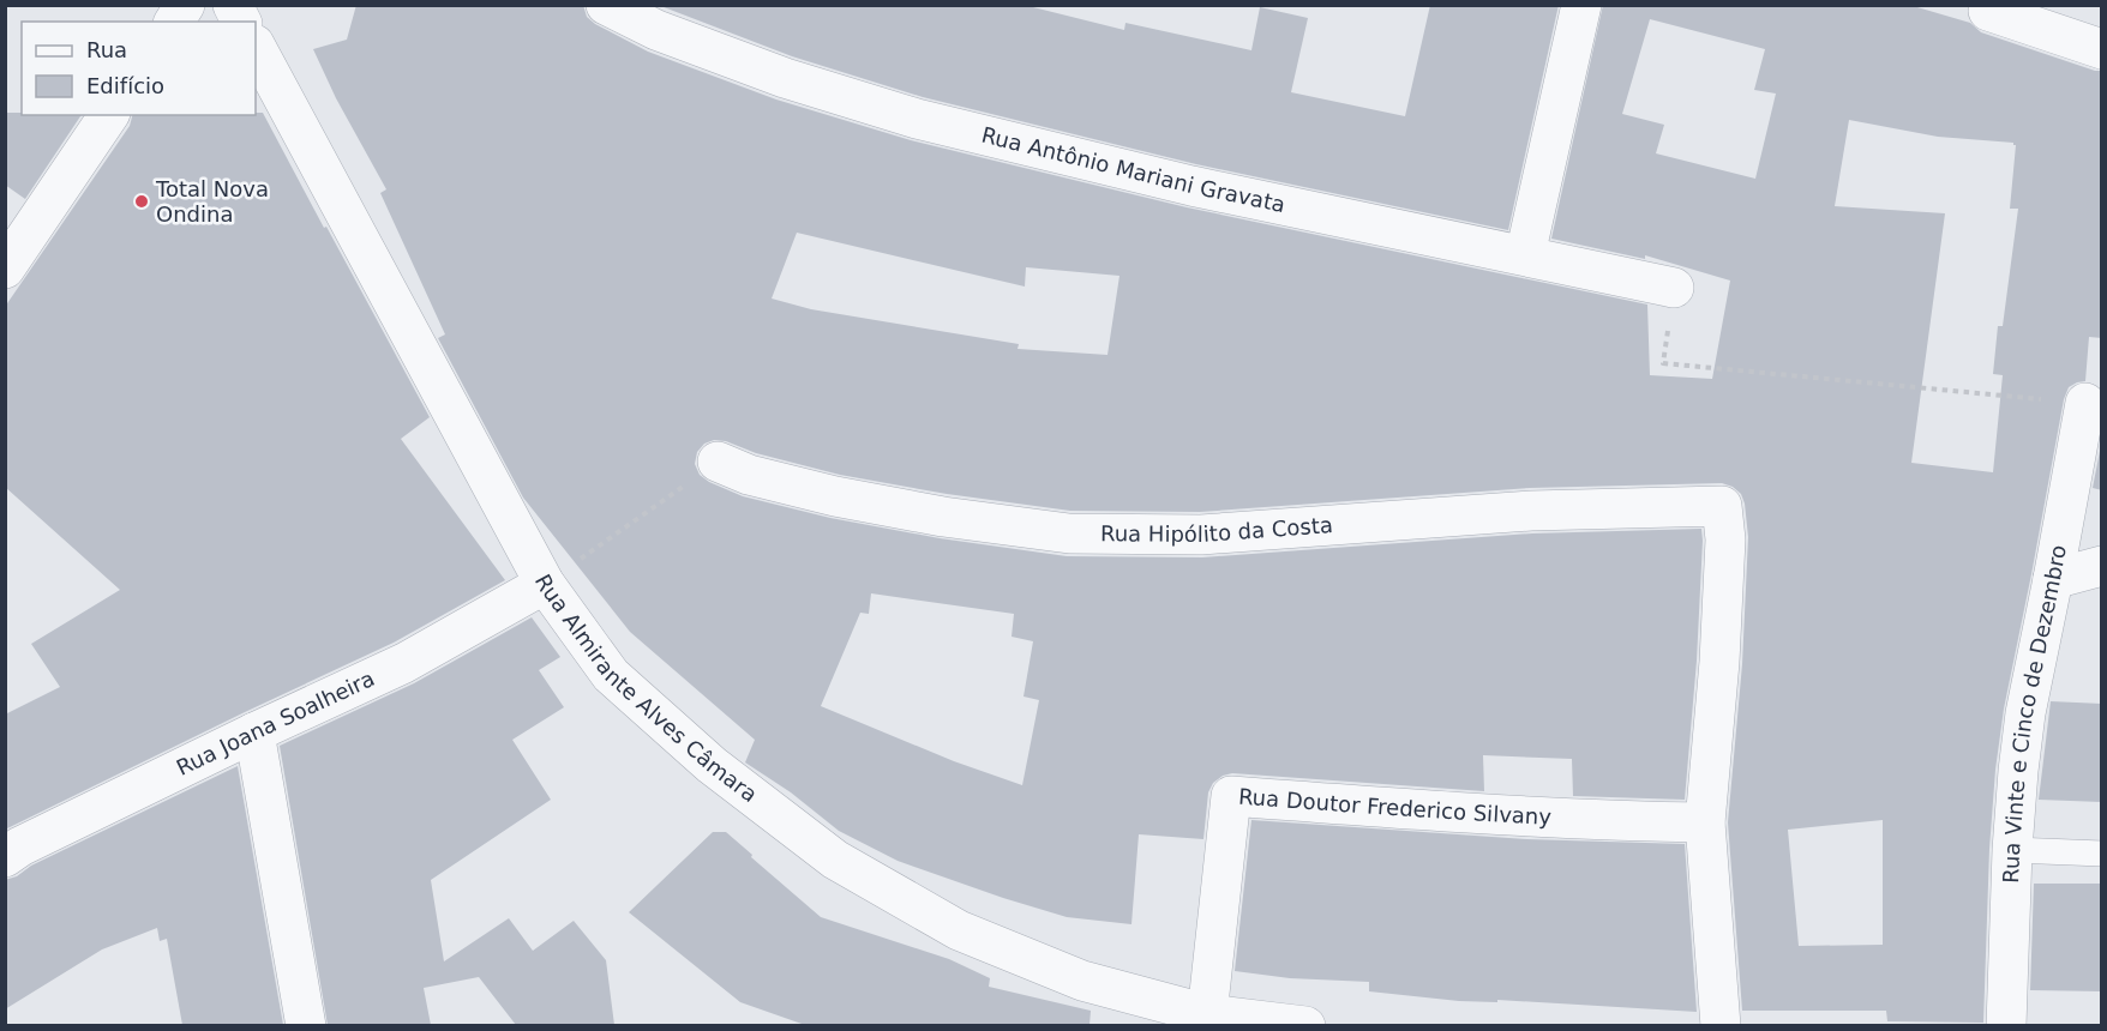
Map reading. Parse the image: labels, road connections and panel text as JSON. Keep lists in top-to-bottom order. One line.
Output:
{"streets":{"street":["Rua Antônio Mariani Gravata","Rua Hipólito da Costa","Rua Almirante Alves Câmara","Rua Vinte e Cinco de Dezembro","Rua Joana Soalheira","Rua Doutor Frederico Silvany"]},"crossings":[["Rua Hipólito da Costa","Rua Doutor Frederico Silvany"],["Rua Almirante Alves Câmara","Rua Joana Soalheira"],["Rua Almirante Alves Câmara","Rua Doutor Frederico Silvany"]],"places":["Total Nova Ondina"],"legend":["Rua","Edifício"]}
